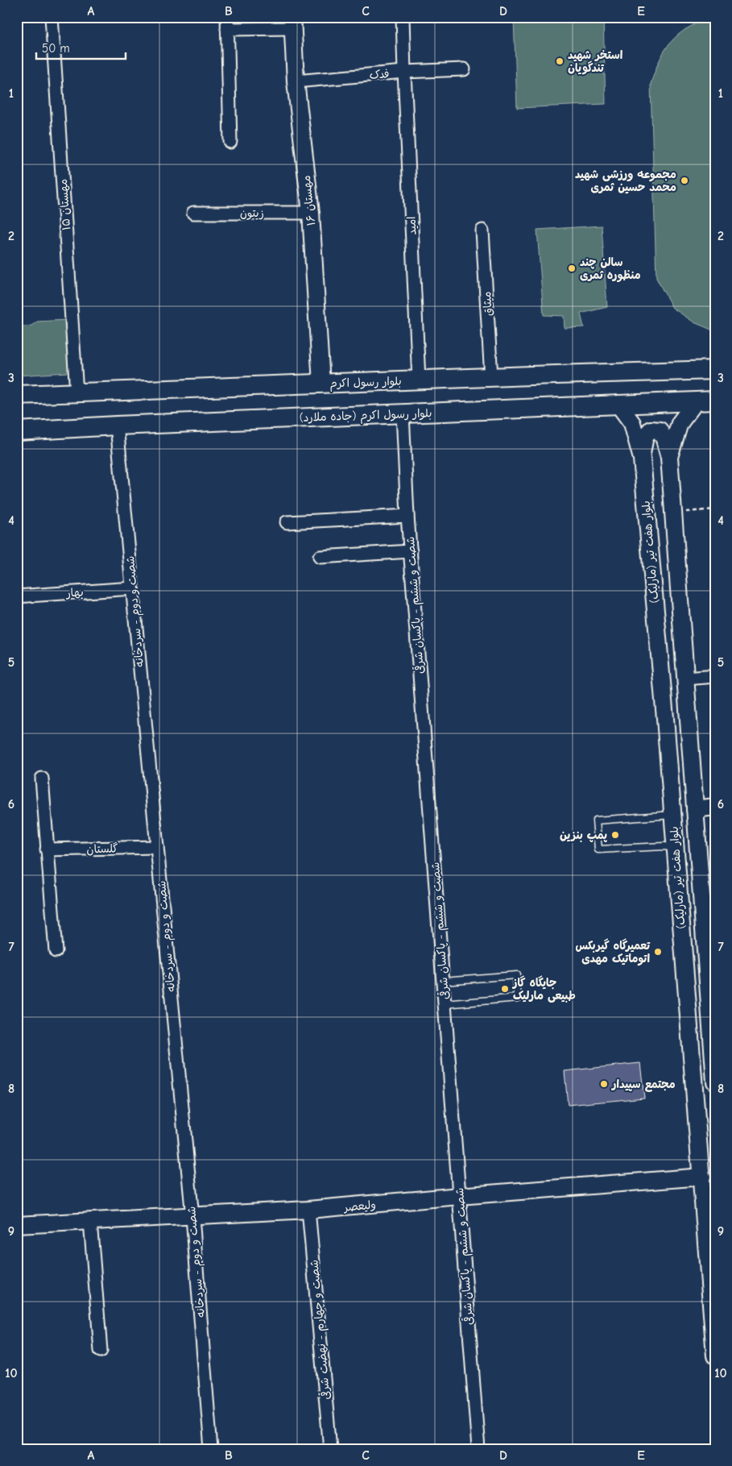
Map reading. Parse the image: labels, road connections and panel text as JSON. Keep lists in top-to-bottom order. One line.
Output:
{"streets":{"main road":["مهستان ۱۶","بلوار رسول اکرم","بلوار رسول اکرم (جاده ملارد)","بلوار هفت تیر (مارلیک)","ولیعصر"],"street":["فدک","مهستان ۱۵","زیتون","امید","میثاق","بهار","شصت و ششم - پاکسان شرقی","شصت و دوم - سردخانه","گلستان","شصت و چهارم - نهضت شرقی"]},"crossings":[["فدک","مهستان ۱۶"],["فدک","امید"],["مهستان ۱۶","زیتون"],["مهستان ۱۶","بلوار رسول اکرم"],["مهستان ۱۵","بلوار رسول اکرم"],["امید","بلوار رسول اکرم"],["میثاق","بلوار رسول اکرم"],["بلوار رسول اکرم (جاده ملارد)","بلوار هفت تیر (مارلیک)"],["بلوار رسول اکرم (جاده ملارد)","شصت و ششم - پاکسان شرقی"],["بلوار رسول اکرم (جاده ملارد)","شصت و دوم - سردخانه"],["بلوار هفت تیر (مارلیک)","ولیعصر"],["بهار","شصت و دوم - سردخانه"],["شصت و ششم - پاکسان شرقی","ولیعصر"],["شصت و دوم - سردخانه","گلستان"],["شصت و دوم - سردخانه","ولیعصر"],["ولیعصر","شصت و چهارم - نهضت شرقی"]],"places":["استخر شهید تندگویان","مجموعه ورزشی شهید محمد حسین ثمری","سالن چند منظوره ثمری","پمپ بنزین","تعمیرگاه گیربکس اتوماتیک مهدی","جایگاه گاز طبیعی مارلیک","مجتمع سپیدار"],"scale_bar":"50 m","grid":{"columns":["A","B","C","D","E"],"rows":["1","2","3","4","5","6","7","8","9","10"]}}
